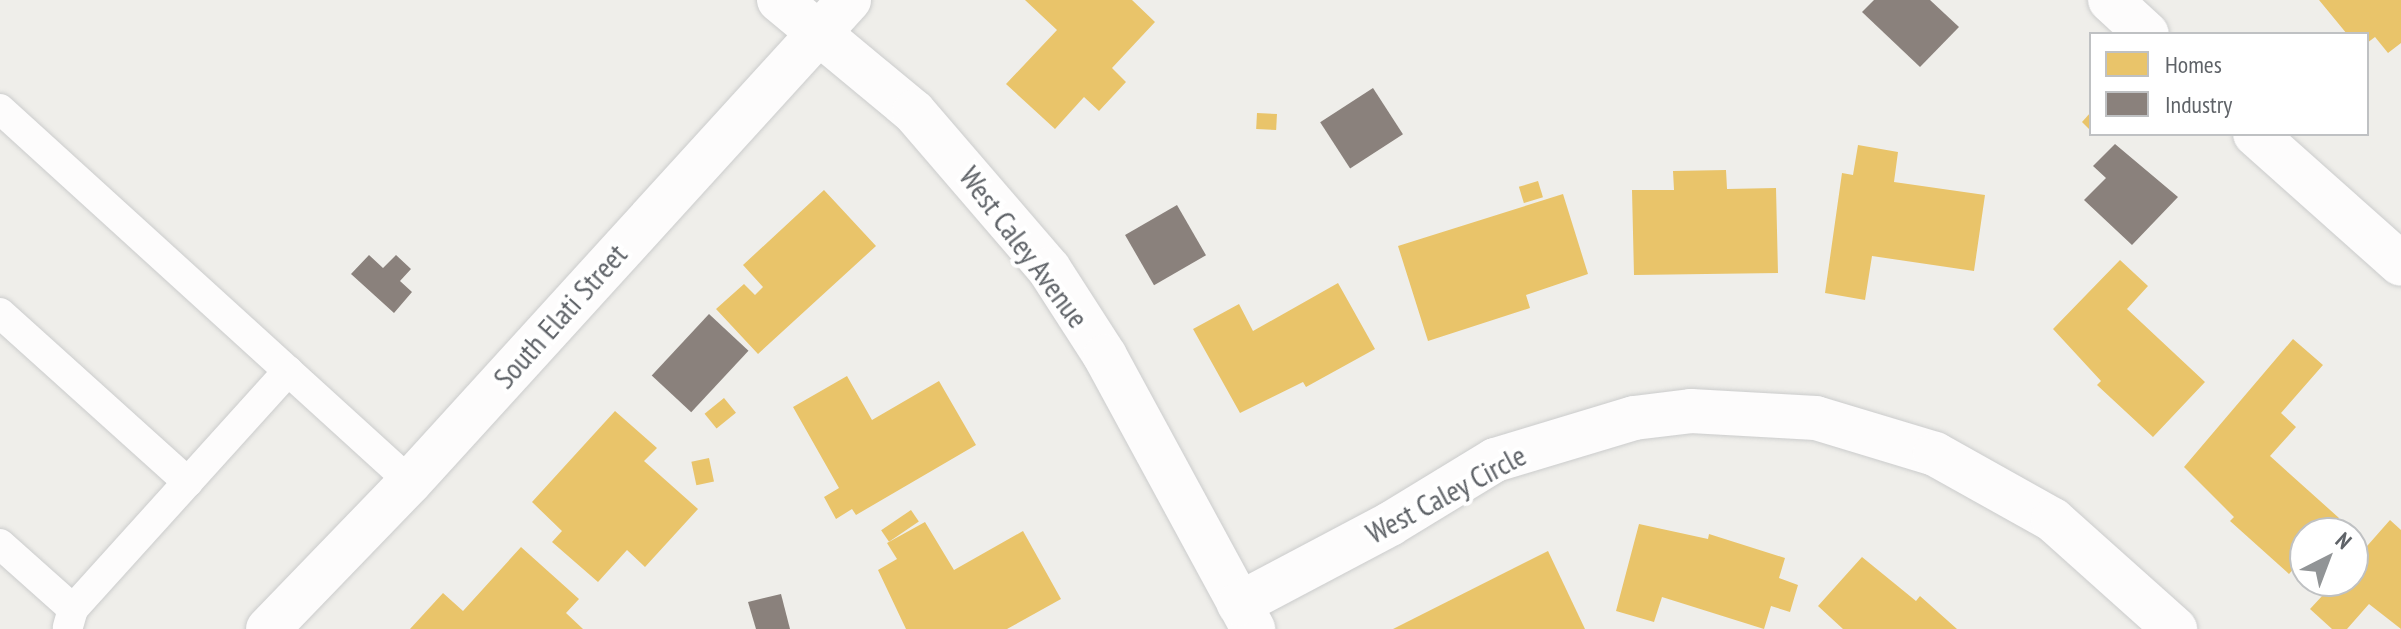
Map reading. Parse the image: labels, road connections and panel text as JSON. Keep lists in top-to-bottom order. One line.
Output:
{"streets":{"street":["West Caley Avenue","South Elati Street","West Caley Circle"]},"crossings":[["West Caley Avenue","South Elati Street"],["West Caley Avenue","West Caley Circle"]],"legend":["Homes","Industry"],"north":"top right"}
